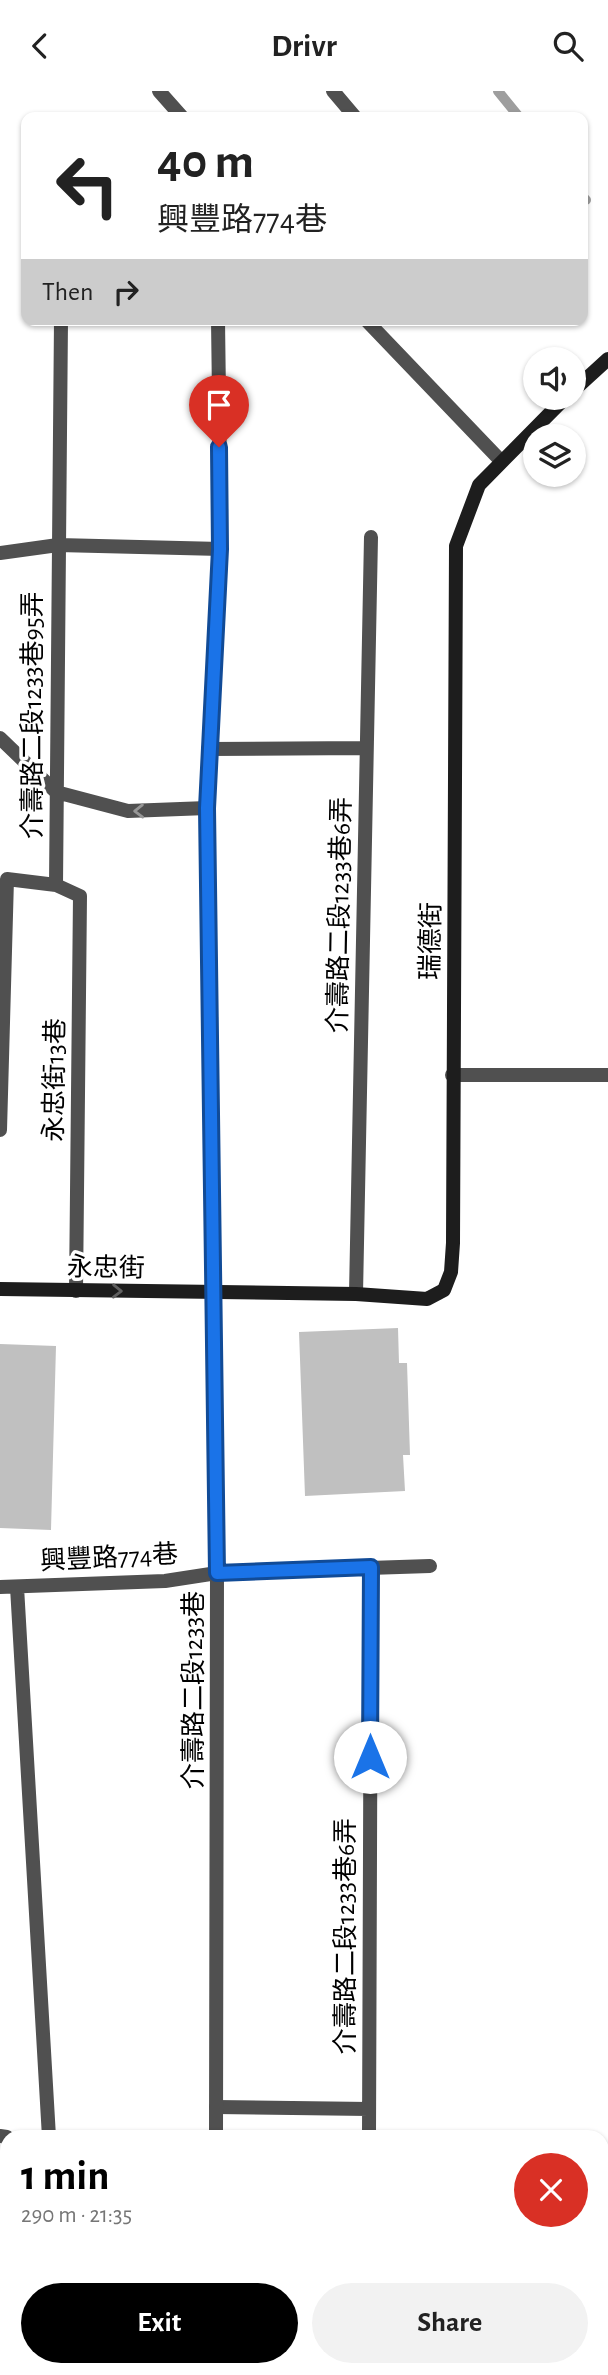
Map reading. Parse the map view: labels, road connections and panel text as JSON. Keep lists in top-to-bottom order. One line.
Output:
{"streets":{"street":["介壽路二段1233巷95弄","介壽路二段1233巷6弄","瑞德街","永忠街13巷","永忠街","興豐路774巷","介壽路二段1233巷"]},"crossings":[["介壽路二段1233巷95弄","永忠街13巷"],["介壽路二段1233巷6弄","瑞德街"],["介壽路二段1233巷6弄","興豐路774巷"],["瑞德街","永忠街"],["瑞德街","介壽路二段1233巷"],["永忠街13巷","永忠街"],["永忠街","介壽路二段1233巷"],["興豐路774巷","介壽路二段1233巷"]],"one_way":["永忠街"],"page":{"header":"Drivr","turn":["40 m","興豐路774巷"],"then":"Then","heading":["1 min","290 m · 21:35"],"buttons":["Exit","Share"]}}
